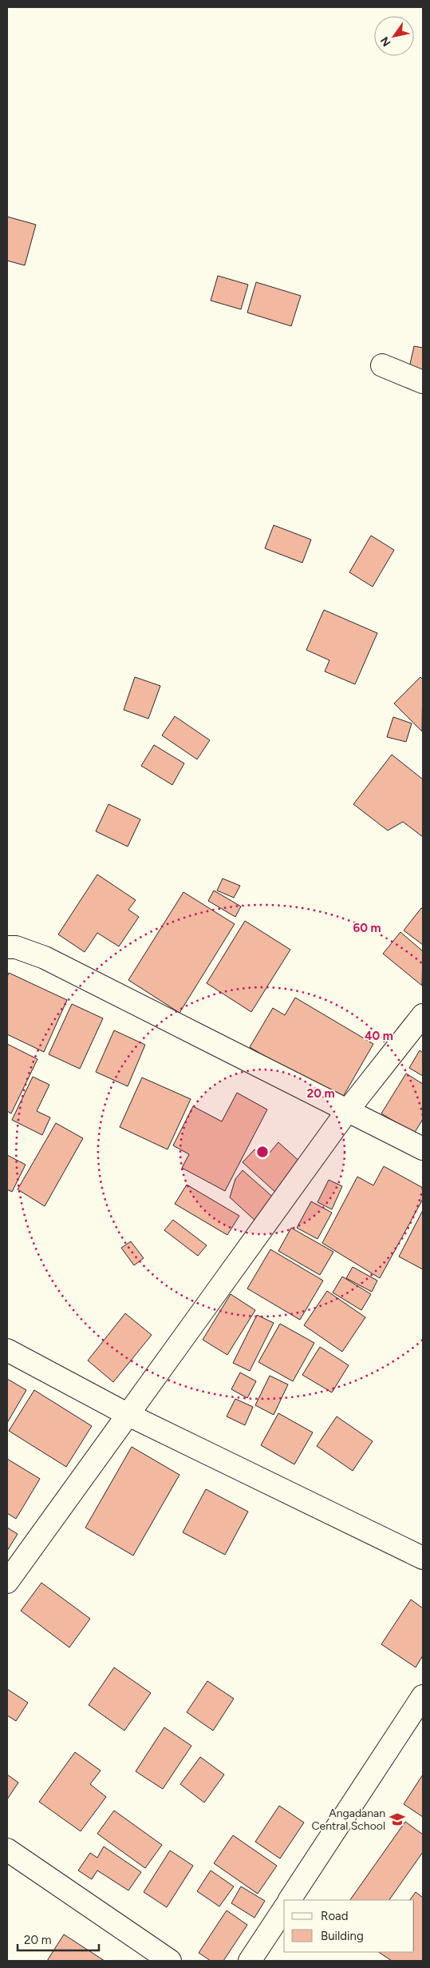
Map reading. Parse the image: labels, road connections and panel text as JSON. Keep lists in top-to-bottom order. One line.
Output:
{"places":{"school or university":["Angadanan Central School"]},"legend":["Road","Building"],"scale_bar":"20 m","north":"bottom left","rings":["60 m","40 m","20 m"]}
